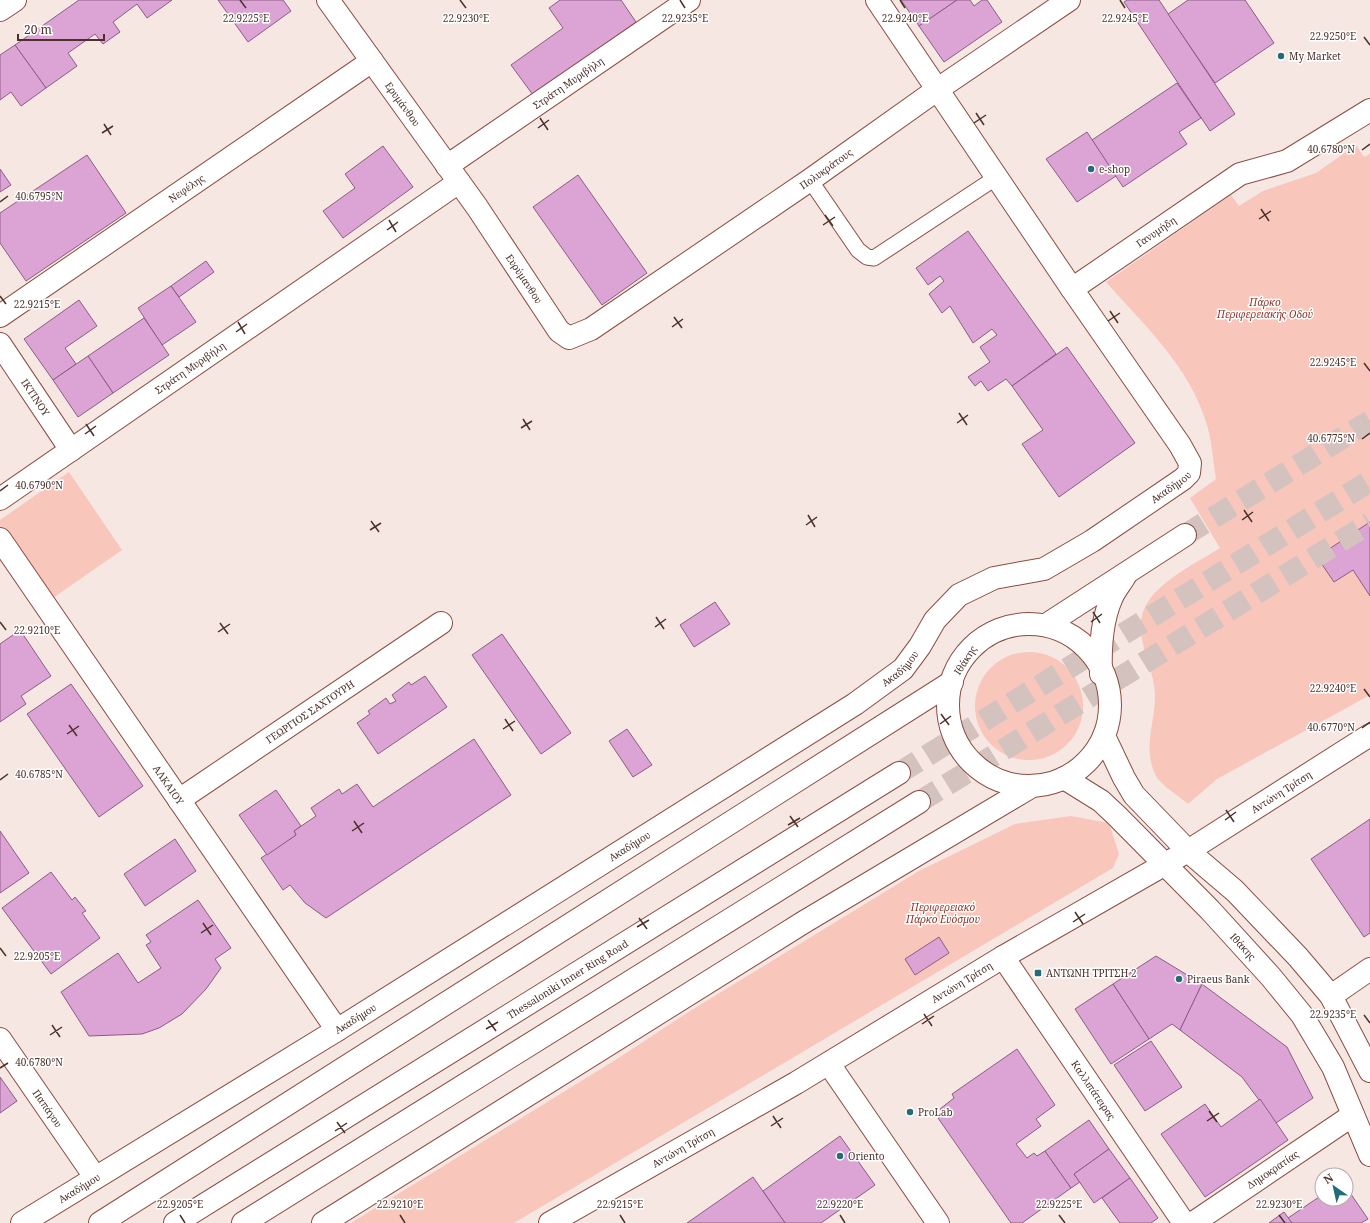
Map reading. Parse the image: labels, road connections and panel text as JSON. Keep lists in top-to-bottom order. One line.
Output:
{"streets":{"main road":["Στράτη Μυριβήλη","Ερυμάνθου","Πολυκράτους","Νεφέλης","Γανυμήδη","Ευρύμανθου","ΙΚΤΙΝΟΥ","Ακαδήμου","Ιθάκης","ΓΕΩΡΓΙΟΣ ΣΑΧΤΟΥΡΗ","ΑΛΚΑΙΟΥ","Αντώνη Τρίτση","Thessaloniki Inner Ring Road","Καλλιπάτειρας","Παπάγου","Δημοκρατίας"]},"crossings":[["Στράτη Μυριβήλη","Ερυμάνθου"],["Στράτη Μυριβήλη","ΙΚΤΙΝΟΥ"],["Ερυμάνθου","Νεφέλης"],["Ερυμάνθου","Ευρύμανθου"],["Πολυκράτους","Ευρύμανθου"],["Πολυκράτους","Ακαδήμου"],["Γανυμήδη","Ακαδήμου"],["Ακαδήμου","ΑΛΚΑΙΟΥ"],["Ακαδήμου","Παπάγου"],["Ιθάκης","Αντώνη Τρίτση"],["Ιθάκης","Δημοκρατίας"],["ΓΕΩΡΓΙΟΣ ΣΑΧΤΟΥΡΗ","ΑΛΚΑΙΟΥ"],["Αντώνη Τρίτση","Καλλιπάτειρας"]],"parks":["Πάρκο Περιφερειακής Οδού","Περιφερειακό Πάρκο Ευόσμου"],"places":{"other":["Μy Μarket","e-shop","Piraeus Bank","ProLab","Oriento"],"transit":["ΑΝΤΩΝΗ ΤΡΙΤΣΗ 2"]},"scale_bar":"20 m","north":"top left","coordinates":["22.9225°E","22.9230°E","22.9235°E","22.9240°E","22.9245°E","22.9250°E","40.6780°N","40.6795°N","22.9215°E","40.6775°N","40.6790°N","22.9210°E","40.6770°N","40.6785°N","22.9205°E","22.9220°E"]}
